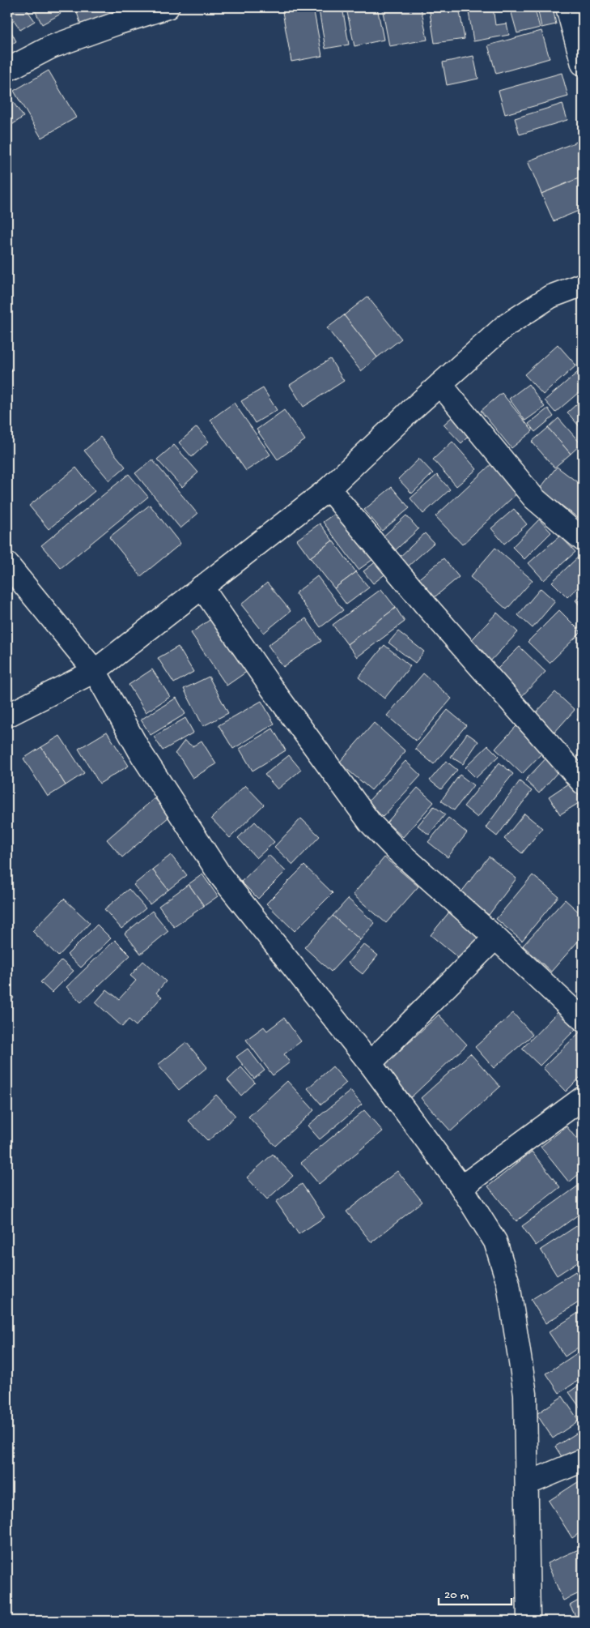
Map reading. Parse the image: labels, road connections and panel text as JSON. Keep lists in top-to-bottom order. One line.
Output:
{"scale_bar":"20 m"}
